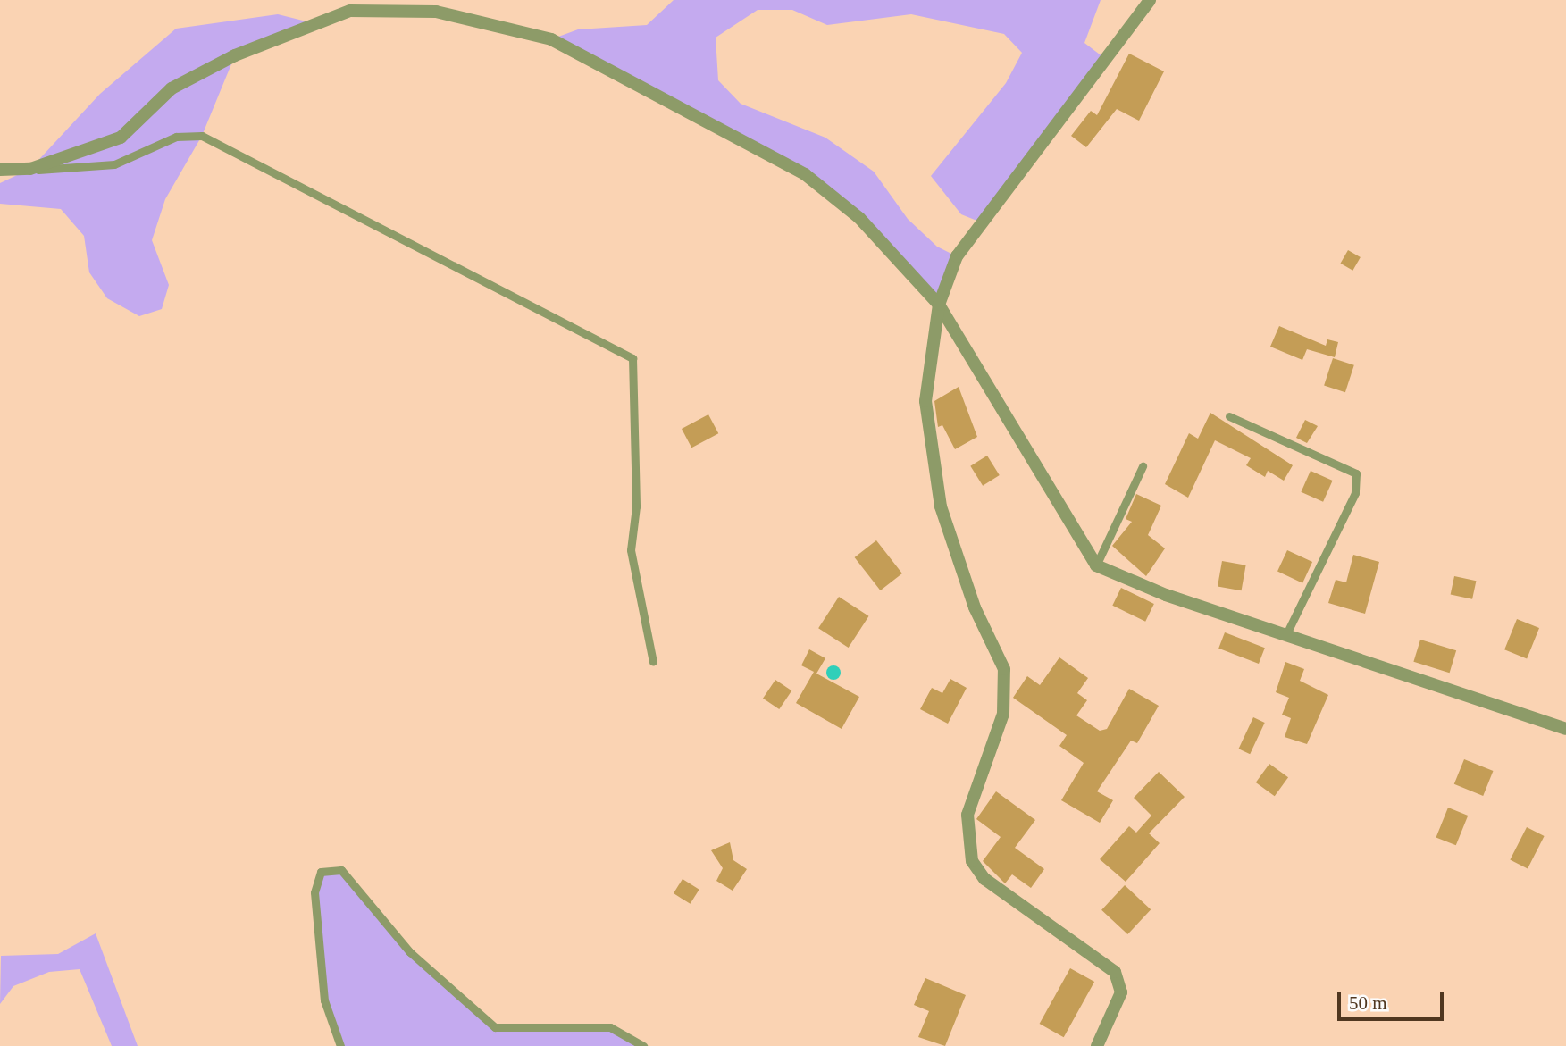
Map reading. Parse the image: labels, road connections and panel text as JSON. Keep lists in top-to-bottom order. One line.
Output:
{"scale_bar":"50 m"}
